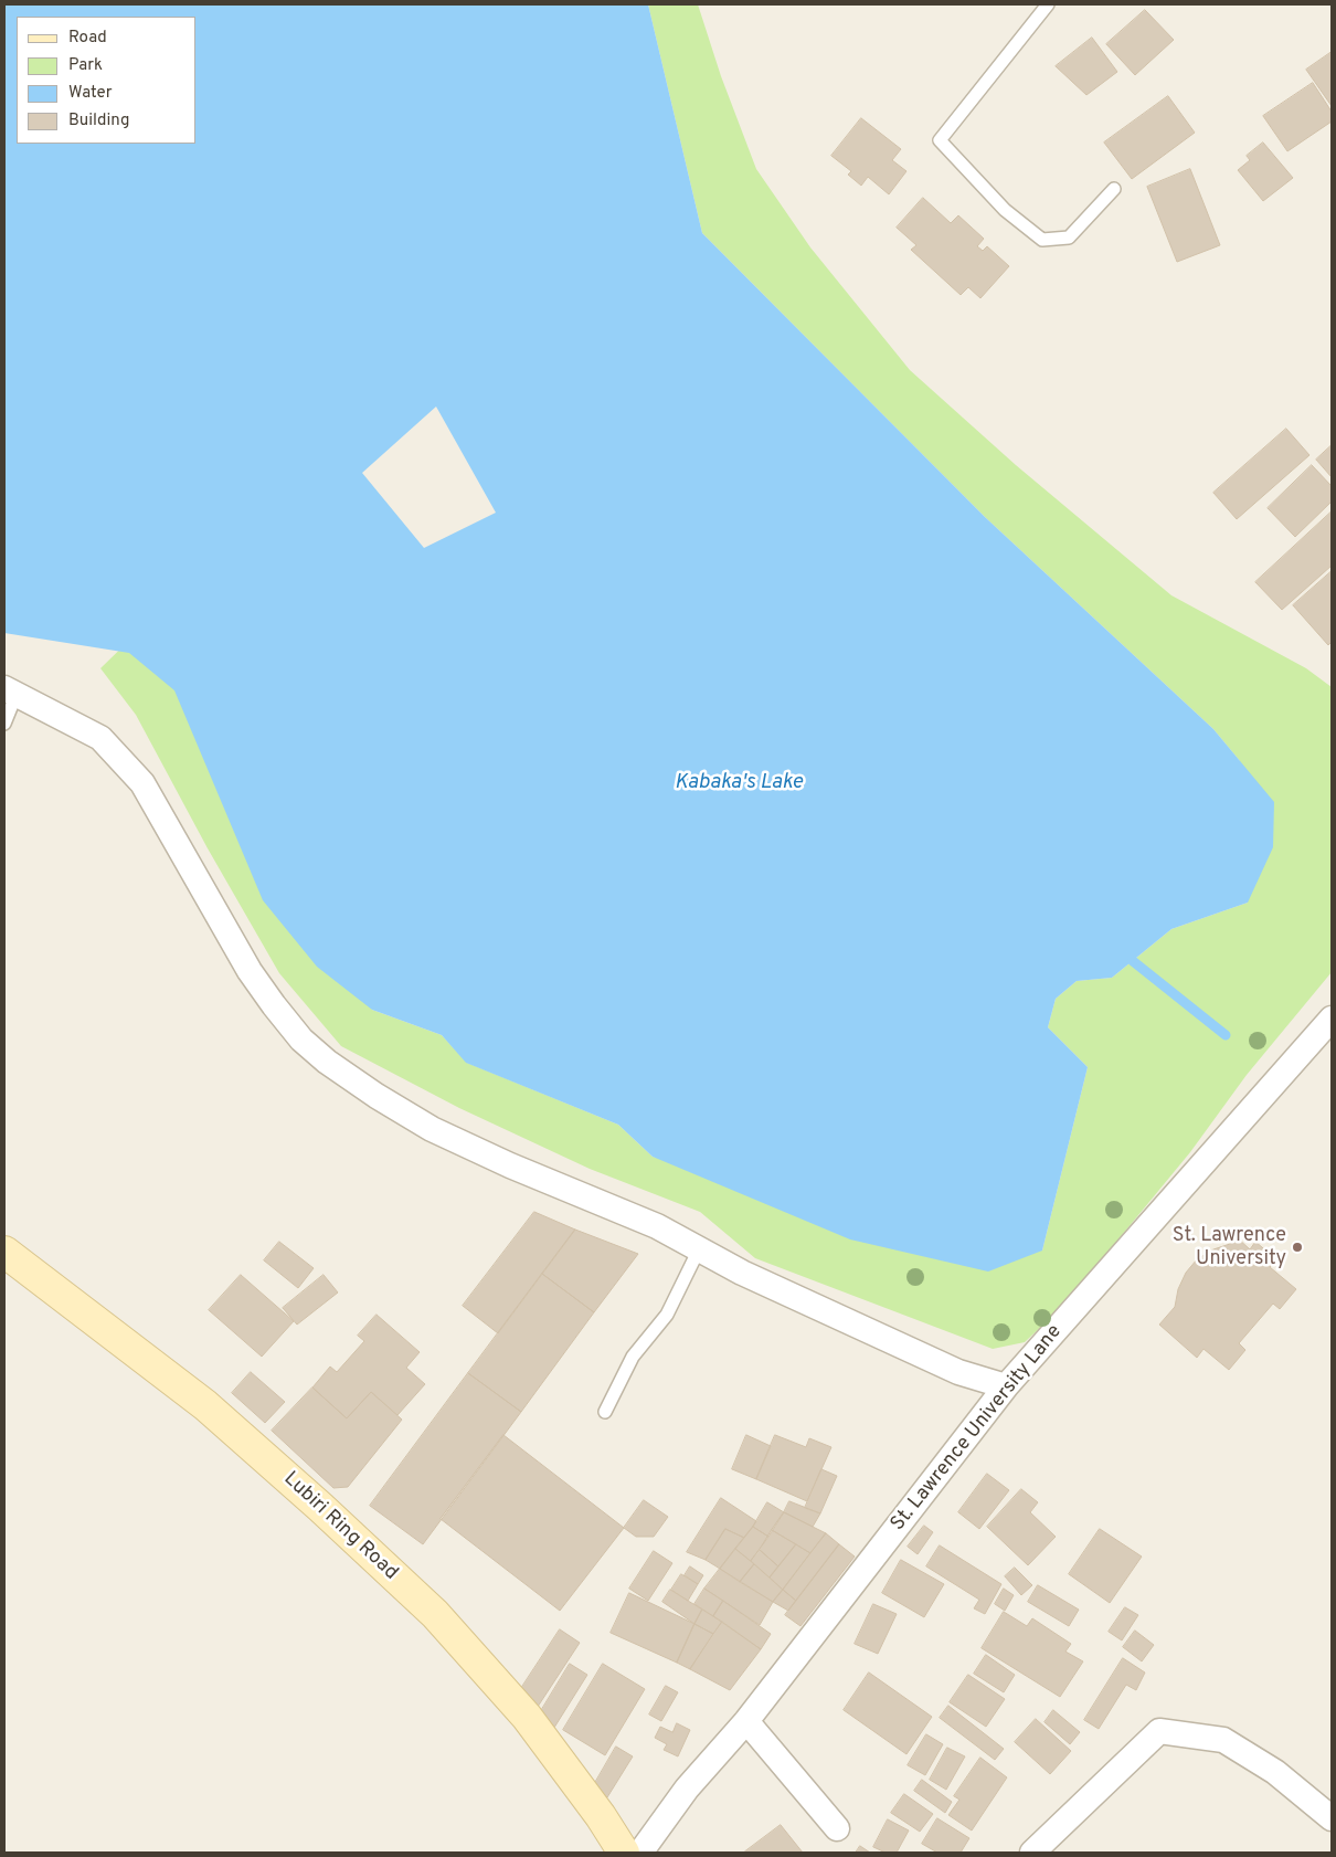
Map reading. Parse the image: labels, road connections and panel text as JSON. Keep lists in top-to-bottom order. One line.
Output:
{"streets":{"main road":["Lubiri Ring Road"],"street":["St. Lawrence University Lane"]},"water":["Kabaka's Lake"],"places":["St. Lawrence University"],"legend":["Road","Park","Water","Building"]}
